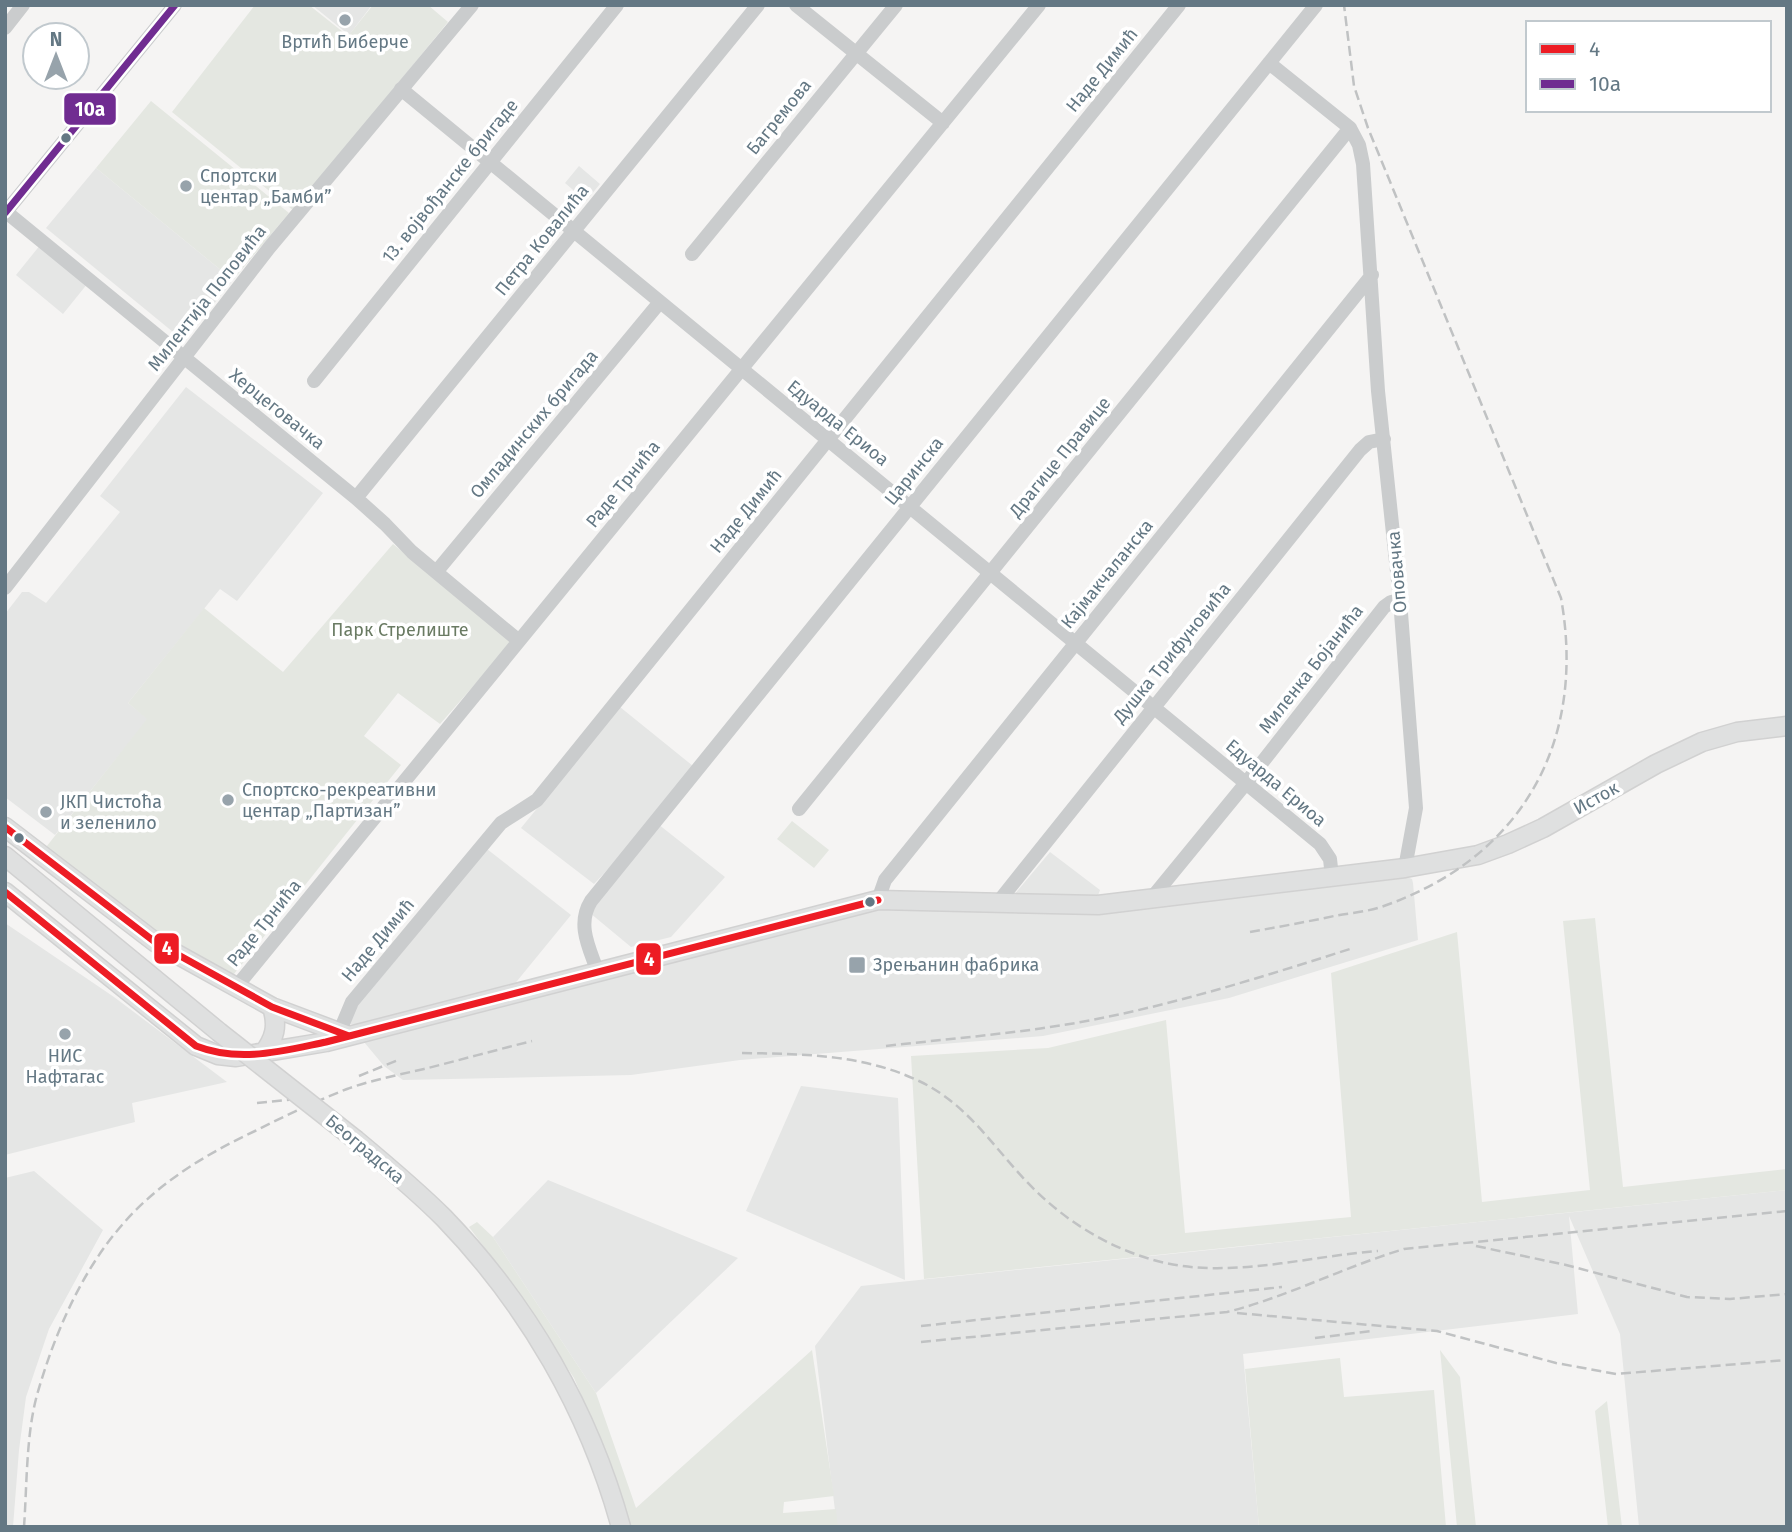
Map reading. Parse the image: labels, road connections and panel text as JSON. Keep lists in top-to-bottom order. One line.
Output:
{"streets":{"main road":["Исток","Београдска"],"street":["Наде Димић","Багремова","13. војвођанске бригаде","Петра Ковалића","Милентија Поповића","Херцеговачка","Едуарда Ериоа","Омладинских бригада","Драгице Правице","Царинска","Раде Трнића","Оповачка","Кајмакчаланска","Душка Трифуновића","Миленка Бојанића"]},"crossings":[["Наде Димић","Едуарда Ериоа"],["13. војвођанске бригаде","Едуарда Ериоа"],["Петра Ковалића","Херцеговачка"],["Петра Ковалића","Едуарда Ериоа"],["Милентија Поповића","Херцеговачка"],["Милентија Поповића","Едуарда Ериоа"],["Херцеговачка","Омладинских бригада"],["Херцеговачка","Раде Трнића"],["Едуарда Ериоа","Омладинских бригада"],["Едуарда Ериоа","Драгице Правице"],["Едуарда Ериоа","Царинска"],["Едуарда Ериоа","Раде Трнића"],["Едуарда Ериоа","Кајмакчаланска"],["Едуарда Ериоа","Душка Трифуновића"],["Едуарда Ериоа","Миленка Бојанића"],["Едуарда Ериоа","Исток"],["Драгице Правице","Оповачка"],["Оповачка","Кајмакчаланска"],["Оповачка","Душка Трифуновића"],["Оповачка","Миленка Бојанића"],["Оповачка","Исток"],["Кајмакчаланска","Исток"],["Душка Трифуновића","Исток"],["Миленка Бојанића","Исток"]],"parks":["Парк Стрелиште"],"places":{"other":["Вртић Биберче","Спортски центар „Бамби”","Спортско-рекреативни центар „Партизан”","ЈКП Чистоћа и зеленило","НИС Нафтагас"],"transit":["Зрењанин фабрика"]},"lines":["transit line 10а","transit line 4"],"legend":["4","10а"],"north":"top"}
